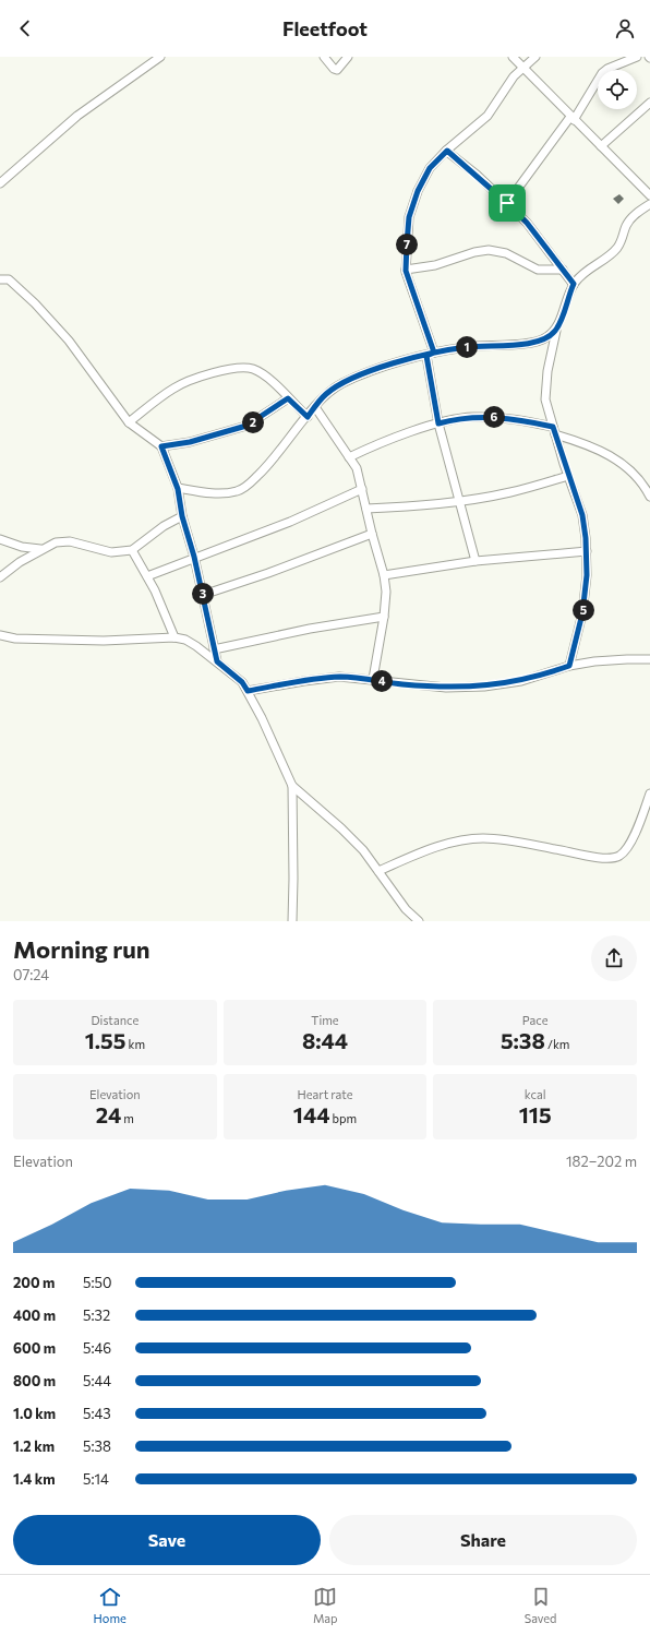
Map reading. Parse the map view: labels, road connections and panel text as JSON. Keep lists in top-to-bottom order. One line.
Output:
{"page":{"header":"Fleetfoot","pins":["7","1","6","2","3","5","4"],"heading":["Morning run","07:24"],"stats":[["Distance","1.55 km"],["Time","8:44"],["Pace","5:38 /km"],["Elevation","24 m"],["Heart rate","144 bpm"],["kcal","115"]],"chart":["Elevation","182–202 m"],"list":[{"name":"200 m","note":"5:50"},{"name":"400 m","note":"5:32"},{"name":"600 m","note":"5:46"},{"name":"800 m","note":"5:44"},{"name":"1.0 km","note":"5:43"},{"name":"1.2 km","note":"5:38"},{"name":"1.4 km","note":"5:14"}],"buttons":["Save","Share"],"tabs":["Home","Map","Saved"]}}
